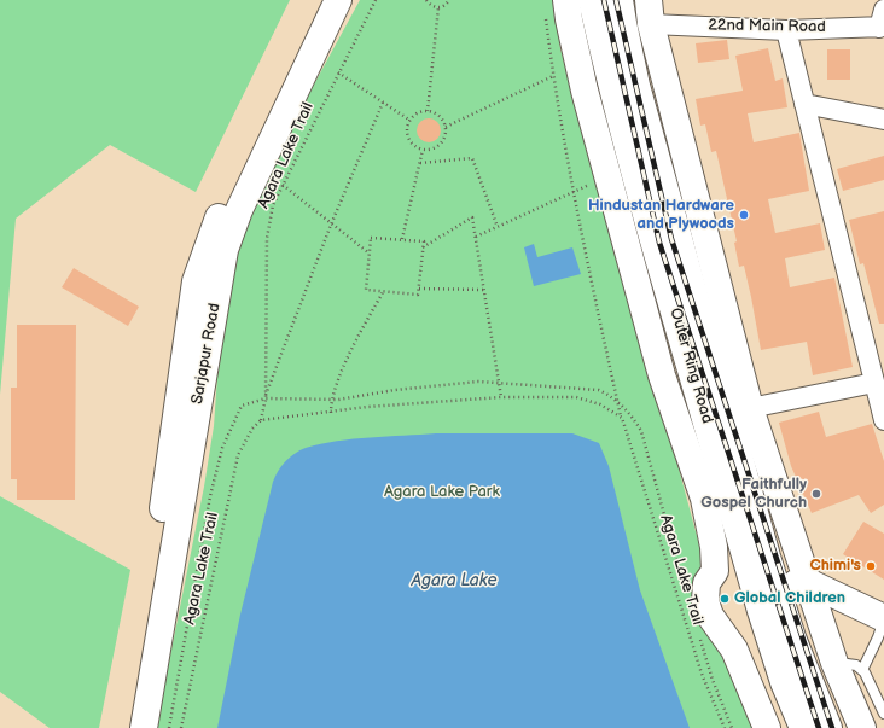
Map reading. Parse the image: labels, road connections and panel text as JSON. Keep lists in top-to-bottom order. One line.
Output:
{"streets":{"main road":["Sarjapur Road","Outer Ring Road"],"street":["22nd Main Road"],"path":["Agara Lake Trail"]},"water":["Agara Lake"],"parks":["Agara Lake Park"],"places":["Hindustan Hardware and Plywoods","Faithfully Gospel Church","Chimi's","Global Children"]}
